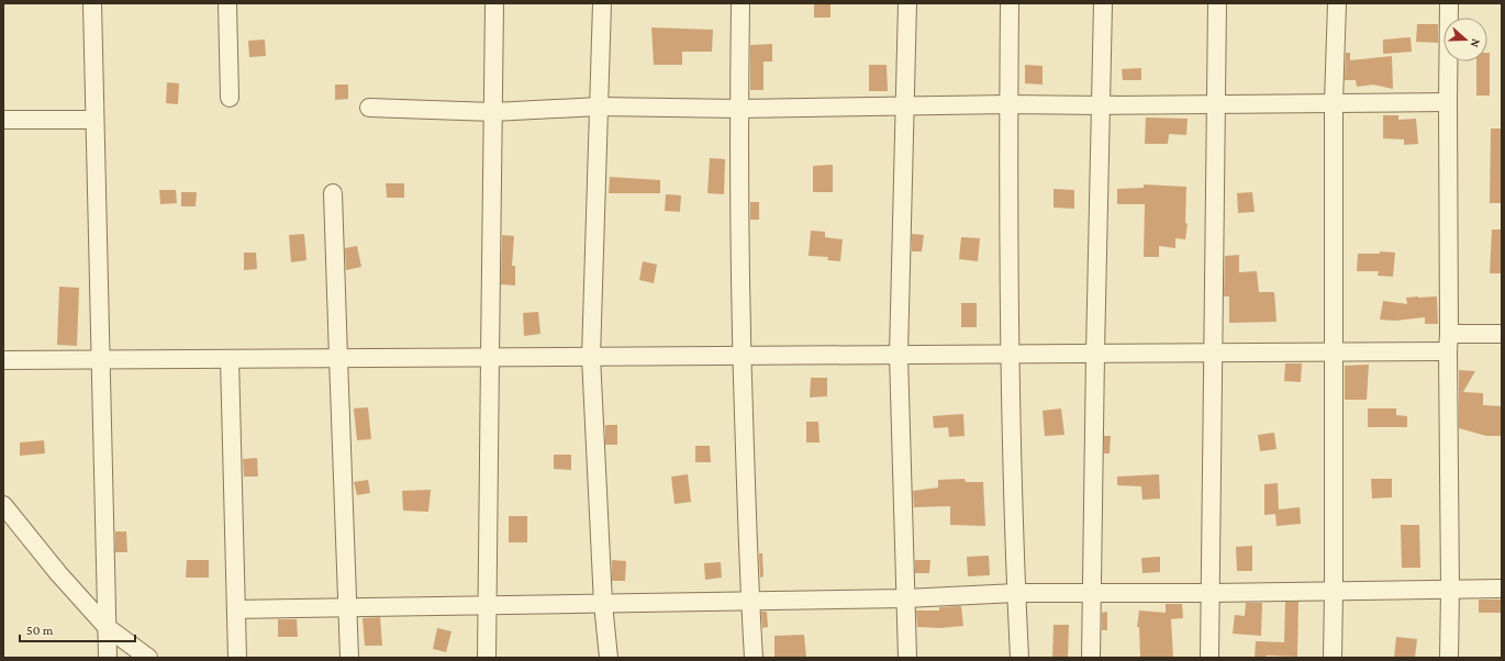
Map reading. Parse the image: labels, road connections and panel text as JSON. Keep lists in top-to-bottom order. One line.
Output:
{"scale_bar":"50 m","north":"right"}
